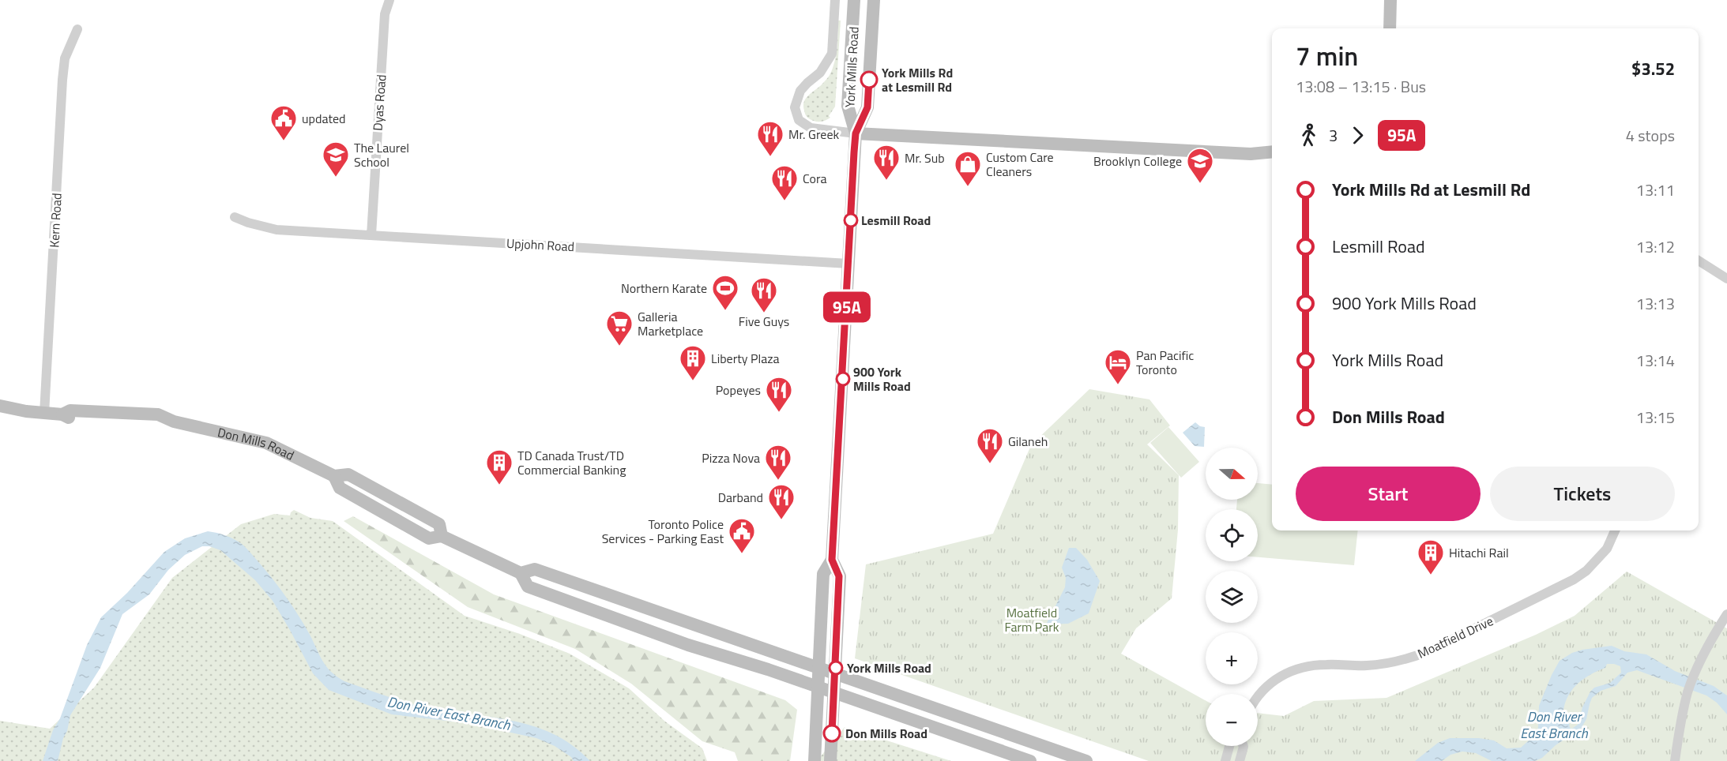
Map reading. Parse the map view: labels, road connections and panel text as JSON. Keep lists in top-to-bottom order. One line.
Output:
{"streets":{"main road":["York Mills Road","Don Mills Road"],"street":["Dyas Road","Kern Road","Upjohn Road","Moatfield Drive"]},"crossings":[["York Mills Road","Upjohn Road"],["York Mills Road","Don Mills Road"],["Dyas Road","Upjohn Road"],["Kern Road","Don Mills Road"]],"water":["Don River East Branch"],"parks":["Moatfield Farm Park"],"places":{"other":["York Mills Rd at Lesmill Rd","Lesmill Road","900 York Mills Road","York Mills Road","Don Mills Road"],"public building":["updated","Toronto Police Services - Parking East"],"restaurant":["Mr. Greek","Mr. Sub","Cora","Five Guys","Popeyes","Gilaneh","Pizza Nova","Darband"],"school or university":["The Laurel School","Brooklyn College"],"shop":["Custom Care Cleaners"],"sports":["Northern Karate"],"supermarket":["Galleria Marketplace"],"building":["Liberty Plaza","TD Canada Trust/TD Commercial Banking","Hitachi Rail"],"hotel":["Pan Pacific Toronto"]},"lines":["bus line 95A"],"north":"right","page":{"on_map":"95A","heading":["7 min","13:08 – 13:15 · Bus","$3.52"],"legs":["3","95A","4 stops"],"list":[{"name":"York Mills Rd at Lesmill Rd","value":"13:11"},{"name":"Lesmill Road","value":"13:12"},{"name":"900 York Mills Road","value":"13:13"},{"name":"York Mills Road","value":"13:14"},{"name":"Don Mills Road","value":"13:15"}],"map_buttons":["+","−"],"buttons":["Start","Tickets"]}}
